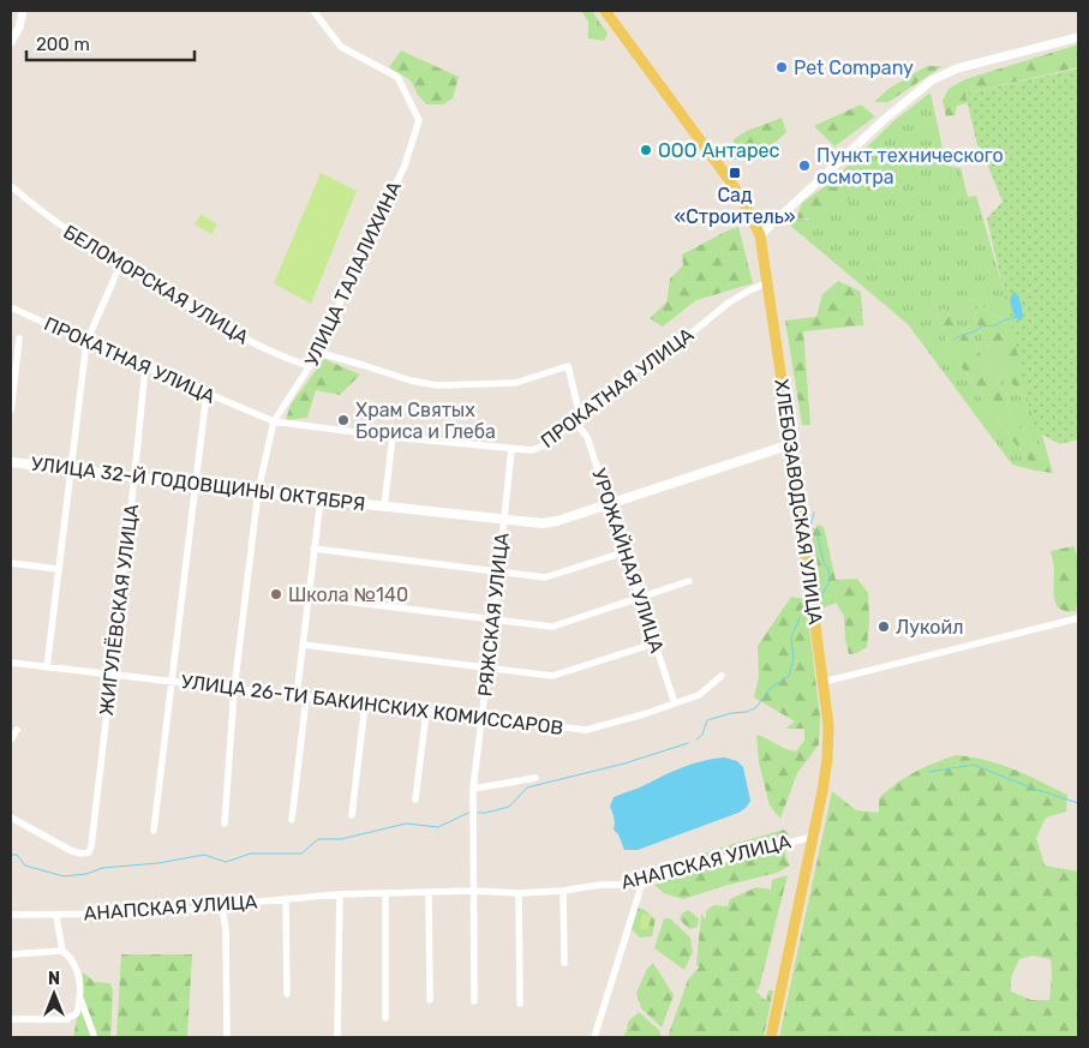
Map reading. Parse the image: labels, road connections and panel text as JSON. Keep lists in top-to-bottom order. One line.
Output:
{"streets":{"main road":["УЛИЦА 32-Й ГОДОВЩИНЫ ОКТЯБРЯ","ХЛЕБОЗАВОДСКАЯ УЛИЦА"],"street":["УЛИЦА ТАЛАЛИХИНА","БЕЛОМОРСКАЯ УЛИЦА","ПРОКАТНАЯ УЛИЦА","УРОЖАЙНАЯ УЛИЦА","ЖИГУЛЁВСКАЯ УЛИЦА","РЯЖСКАЯ УЛИЦА","УЛИЦА 26-ТИ БАКИНСКИХ КОМИССАРОВ","АНАПСКАЯ УЛИЦА"]},"crossings":[["УЛИЦА ТАЛАЛИХИНА","БЕЛОМОРСКАЯ УЛИЦА"],["УЛИЦА ТАЛАЛИХИНА","ПРОКАТНАЯ УЛИЦА"],["УЛИЦА ТАЛАЛИХИНА","УРОЖАЙНАЯ УЛИЦА"],["ПРОКАТНАЯ УЛИЦА","УЛИЦА 32-Й ГОДОВЩИНЫ ОКТЯБРЯ"],["ПРОКАТНАЯ УЛИЦА","ХЛЕБОЗАВОДСКАЯ УЛИЦА"],["ПРОКАТНАЯ УЛИЦА","УРОЖАЙНАЯ УЛИЦА"],["ПРОКАТНАЯ УЛИЦА","ЖИГУЛЁВСКАЯ УЛИЦА"],["ПРОКАТНАЯ УЛИЦА","РЯЖСКАЯ УЛИЦА"],["УЛИЦА 32-Й ГОДОВЩИНЫ ОКТЯБРЯ","ХЛЕБОЗАВОДСКАЯ УЛИЦА"],["УЛИЦА 32-Й ГОДОВЩИНЫ ОКТЯБРЯ","УРОЖАЙНАЯ УЛИЦА"],["УЛИЦА 32-Й ГОДОВЩИНЫ ОКТЯБРЯ","ЖИГУЛЁВСКАЯ УЛИЦА"],["УЛИЦА 32-Й ГОДОВЩИНЫ ОКТЯБРЯ","РЯЖСКАЯ УЛИЦА"],["ХЛЕБОЗАВОДСКАЯ УЛИЦА","АНАПСКАЯ УЛИЦА"],["УРОЖАЙНАЯ УЛИЦА","УЛИЦА 26-ТИ БАКИНСКИХ КОМИССАРОВ"],["ЖИГУЛЁВСКАЯ УЛИЦА","УЛИЦА 26-ТИ БАКИНСКИХ КОМИССАРОВ"],["РЯЖСКАЯ УЛИЦА","УЛИЦА 26-ТИ БАКИНСКИХ КОМИССАРОВ"],["РЯЖСКАЯ УЛИЦА","АНАПСКАЯ УЛИЦА"]],"places":{"other":["Pet Company","ООО Антарес","Пункт технического осмотра","Храм Святых Бориса и Глеба","Школа №140","Лукойл"],"transit":["Сад «Строитель»"]},"scale_bar":"200 m","north":"top"}
